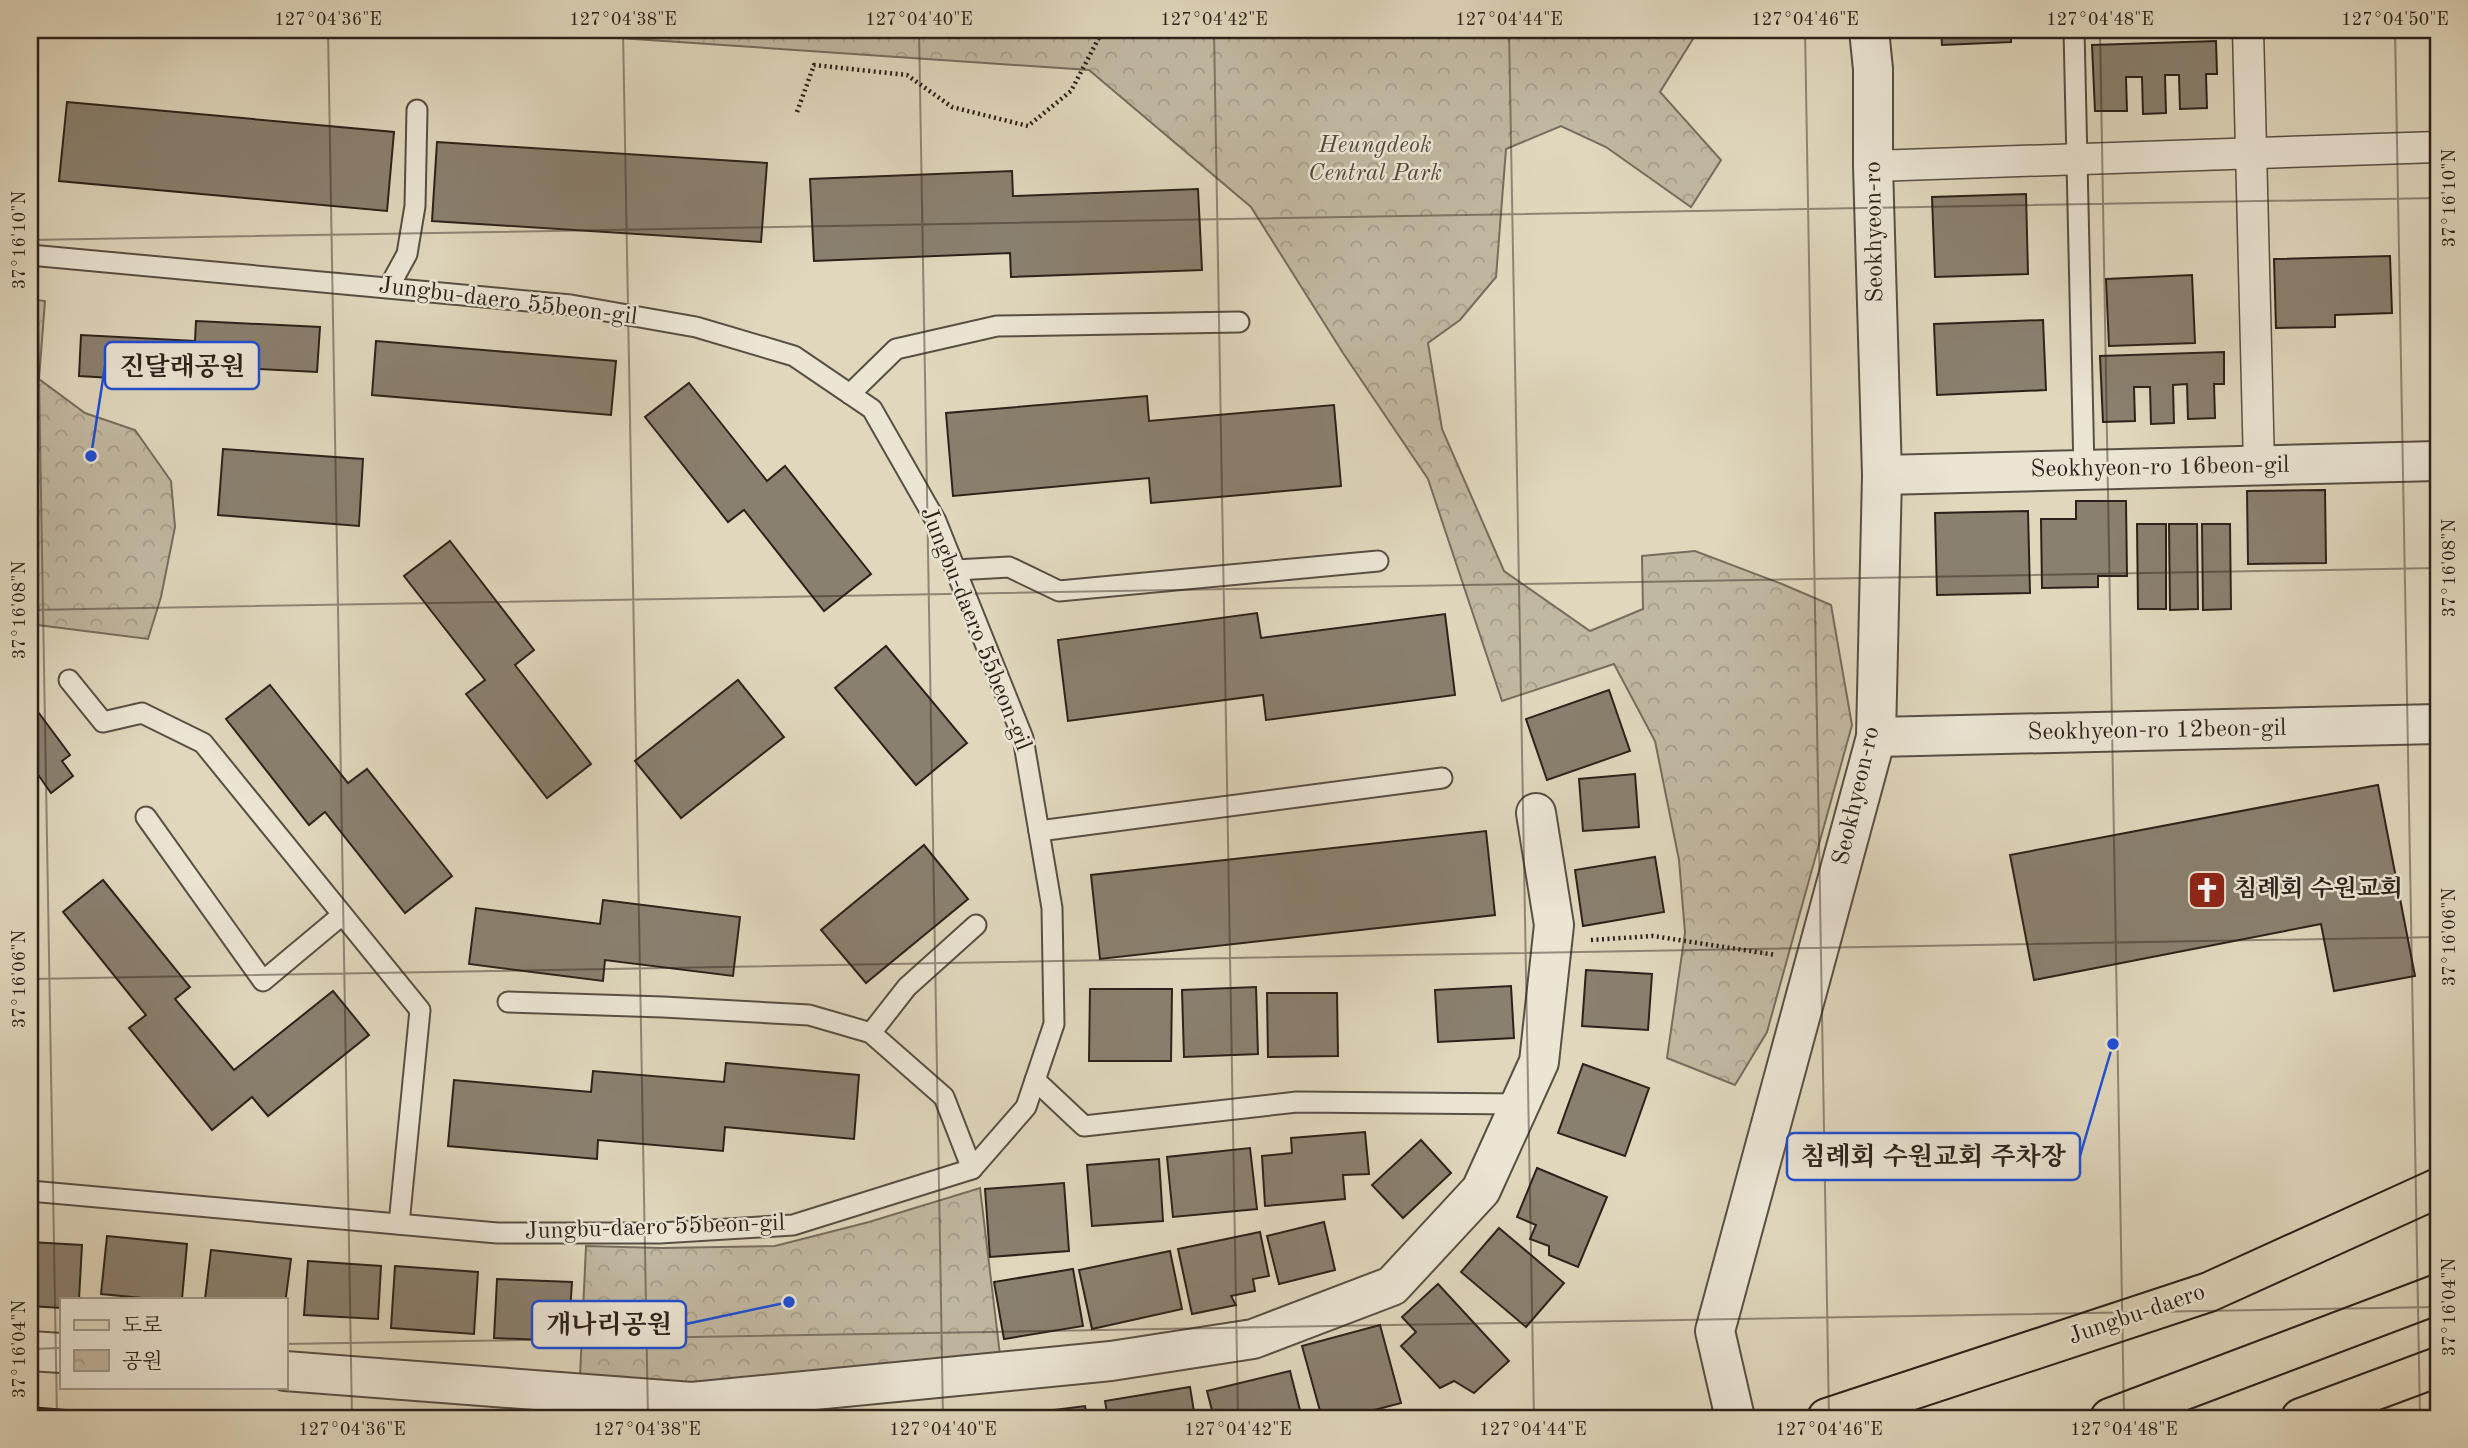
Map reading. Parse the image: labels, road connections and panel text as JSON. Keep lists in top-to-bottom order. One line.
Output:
{"streets":{"main road":["Jungbu-daero"],"street":["Seokhyeon-ro","Seokhyeon-ro 16beon-gil","Seokhyeon-ro 12beon-gil"],"lane":["Jungbu-daero 55beon-gil"]},"crossings":[["Seokhyeon-ro","Seokhyeon-ro 16beon-gil"],["Seokhyeon-ro","Seokhyeon-ro 12beon-gil"]],"parks":["Heungdeok Central Park"],"places":{"other":["진달래공원","침례회 수원교회 주차장","개나리공원"],"church":["침례회 수원교회"]},"legend":["도로","공원"],"coordinates":["127°04'36\"E","127°04'38\"E","127°04'40\"E","127°04'42\"E","127°04'44\"E","127°04'46\"E","127°04'48\"E","127°04'50\"E","37°16'10\"N","37°16'08\"N","37°16'06\"N","37°16'04\"N"]}
